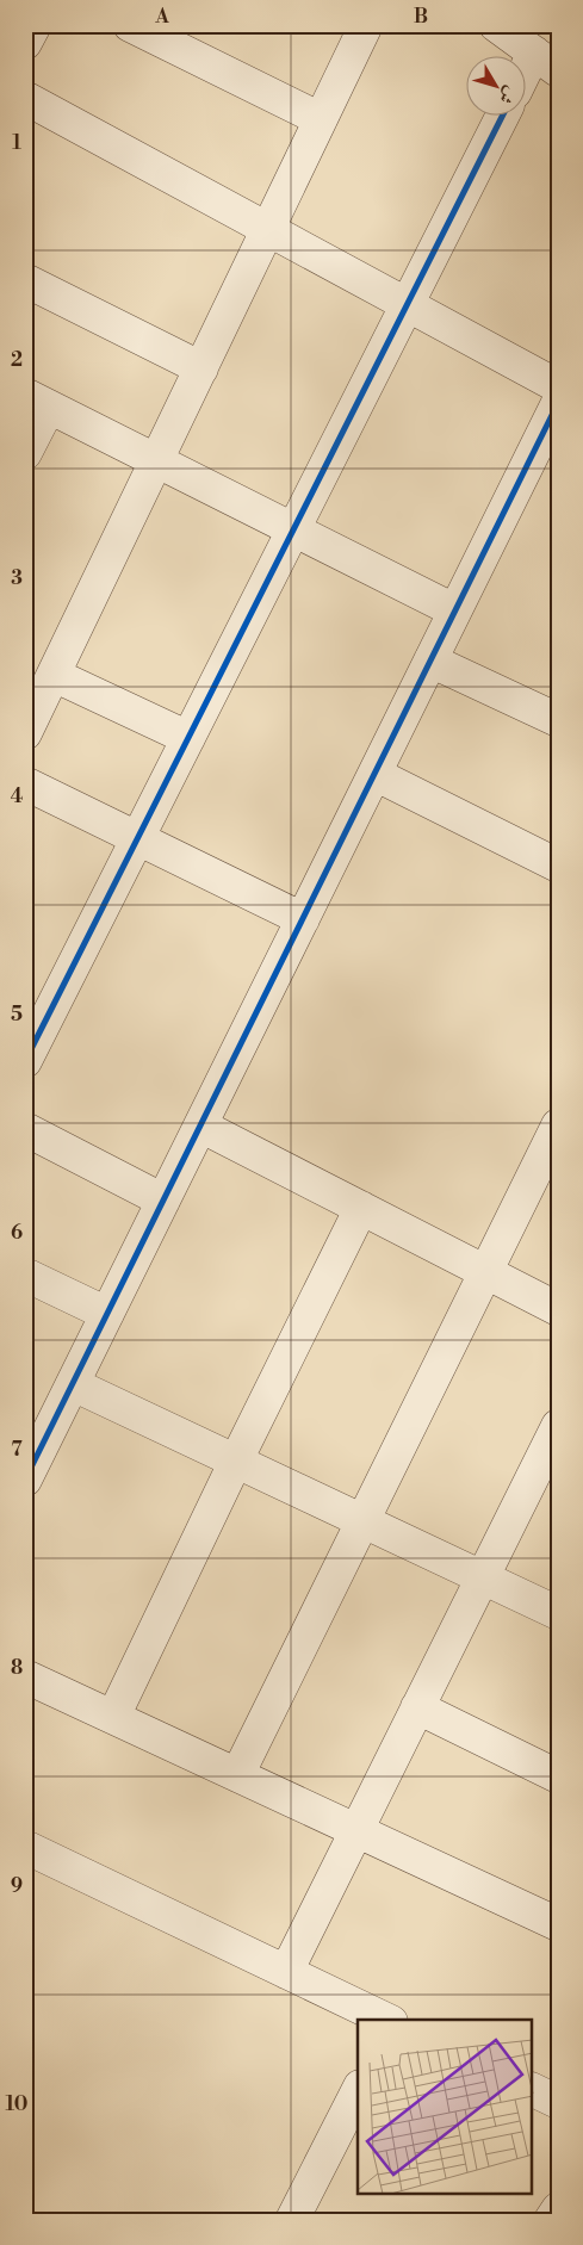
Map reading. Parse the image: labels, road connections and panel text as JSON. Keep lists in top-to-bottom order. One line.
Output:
{"north":"bottom right","grid":{"columns":["A","B"],"rows":["1","2","3","4","5","6","7","8","9","10"]}}
